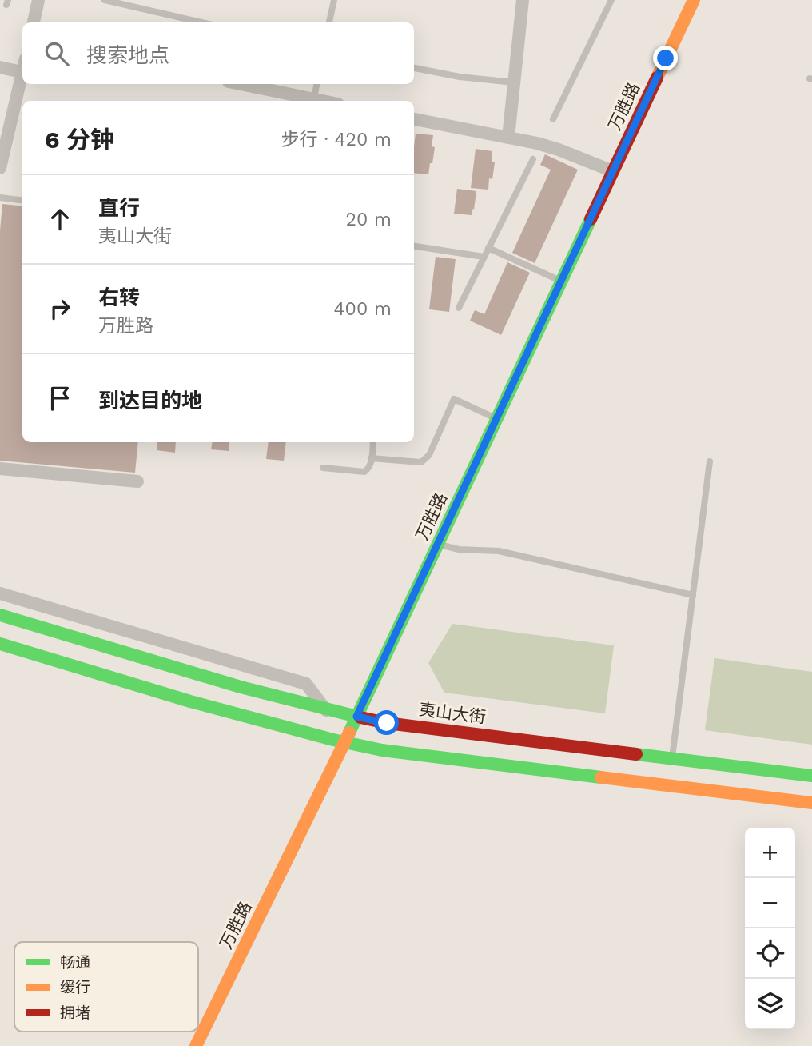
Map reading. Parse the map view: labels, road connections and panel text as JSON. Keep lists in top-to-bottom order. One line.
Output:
{"streets":{"main road":["万胜路","夷山大街"]},"crossings":[["万胜路","夷山大街"]],"legend":["畅通","缓行","拥堵"],"page":{"search":"搜索地点","heading":["6 分钟","步行 · 420 m"],"list":[["直行","夷山大街","20 m"],["右转","万胜路","400 m"],"到达目的地"],"map_buttons":["+","−"]}}
